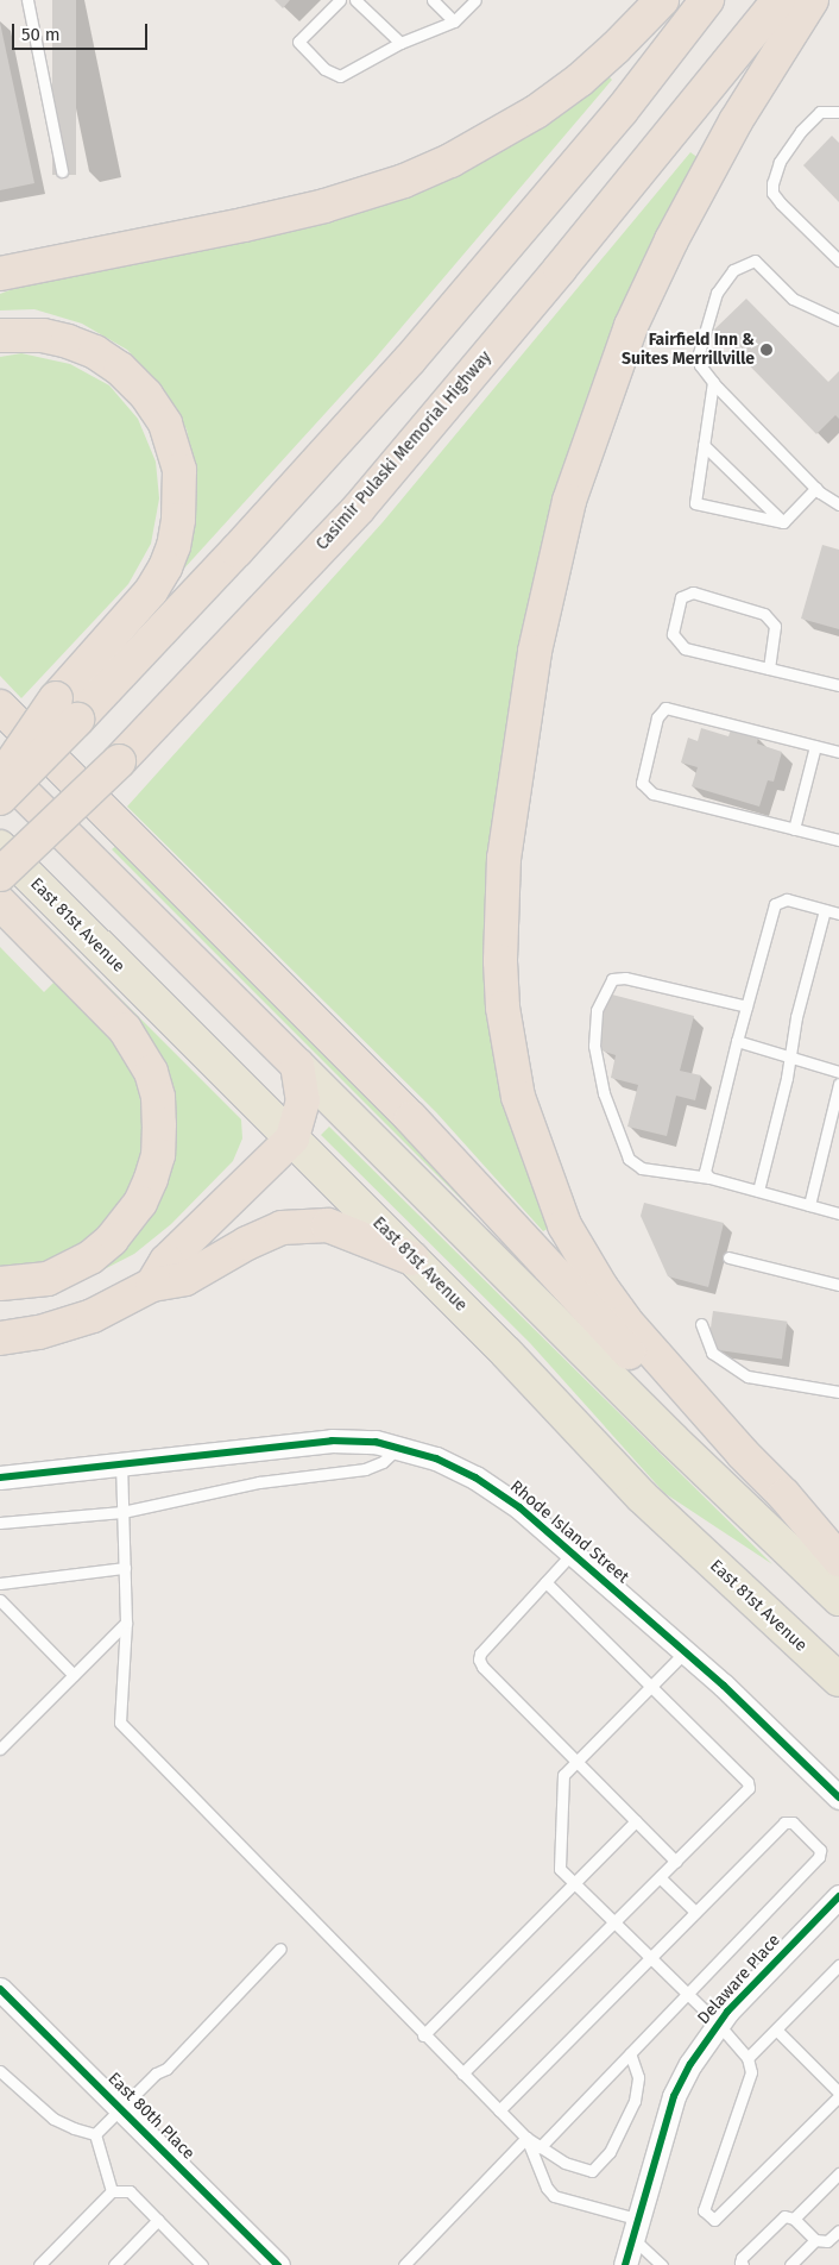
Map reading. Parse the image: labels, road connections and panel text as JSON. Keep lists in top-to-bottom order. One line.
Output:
{"streets":{"highway":["Casimir Pulaski Memorial Highway"],"main road":["East 81st Avenue"],"street":["Rhode Island Street","Delaware Place","East 80th Place"]},"crossings":[["Casimir Pulaski Memorial Highway","East 81st Avenue"]],"places":["Fairfield Inn & Suites Merrillville"],"scale_bar":"50 m"}
